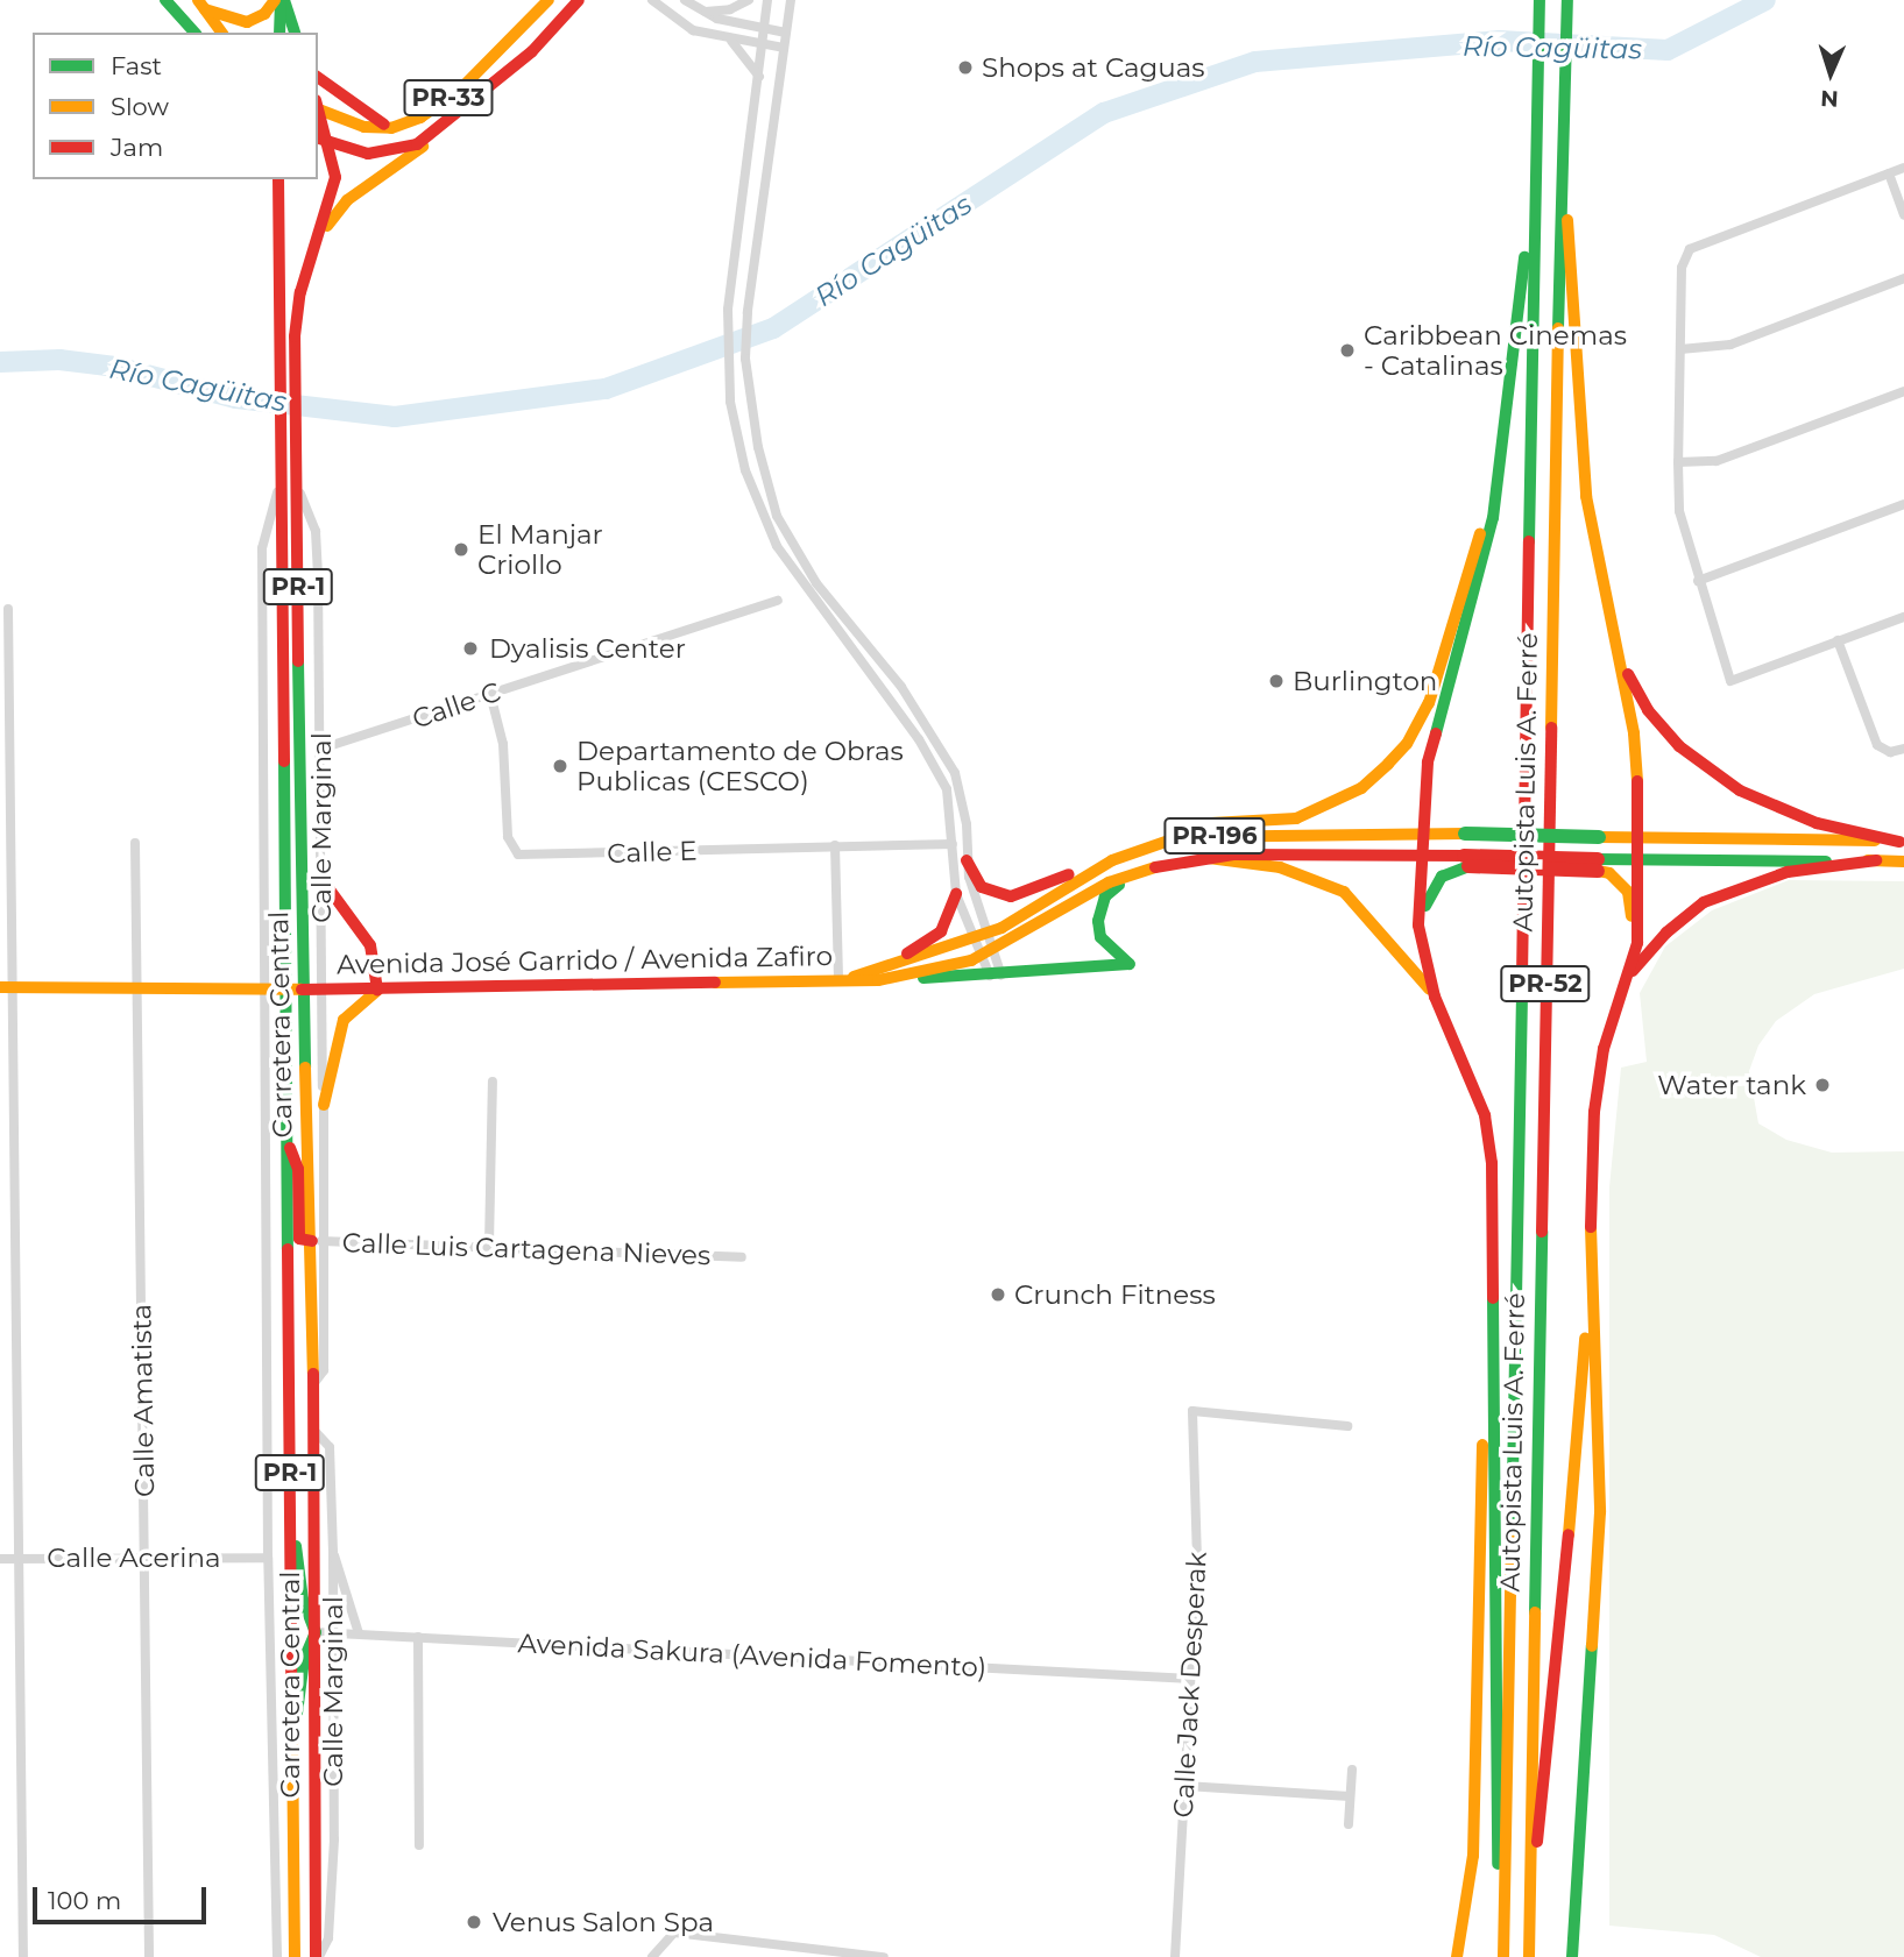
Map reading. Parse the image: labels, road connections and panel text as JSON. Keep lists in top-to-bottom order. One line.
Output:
{"streets":{"main road":["PR-33","PR-1","Autopista Luis A. Ferré","PR-196","Avenida José Garrido / Avenida Zafiro","PR-52","Carretera Central"],"street":["Calle C","Calle Marginal","Calle E","Calle Luis Cartagena Nieves","Calle Amatista","Calle Acerina","Avenida Sakura (Avenida Fomento)","Calle Jack Desperak"]},"crossings":[["PR-33","Carretera Central"],["Calle C","Calle Marginal"],["Calle C","Calle E"],["Calle Marginal","PR-196"],["Calle Marginal","Avenida José Garrido / Avenida Zafiro"],["Calle Marginal","Carretera Central"],["Calle Marginal","Calle Luis Cartagena Nieves"],["Calle Marginal","Avenida Sakura (Avenida Fomento)"],["PR-196","Avenida José Garrido / Avenida Zafiro"],["PR-196","Carretera Central"],["Avenida José Garrido / Avenida Zafiro","Carretera Central"],["Avenida José Garrido / Avenida Zafiro","Calle Amatista"],["Carretera Central","Calle Luis Cartagena Nieves"],["Carretera Central","Avenida Sakura (Avenida Fomento)"],["Calle Amatista","Calle Acerina"],["Avenida Sakura (Avenida Fomento)","Calle Jack Desperak"]],"water":["Río Cagüitas"],"places":["Shops at Caguas","Caribbean Cinemas - Catalinas","El Manjar Criollo","Dyalisis Center","Burlington","Departamento de Obras Publicas (CESCO)","Water tank","Crunch Fitness","Venus Salon Spa"],"legend":["Fast","Slow","Jam"],"scale_bar":"100 m","north":"bottom"}
